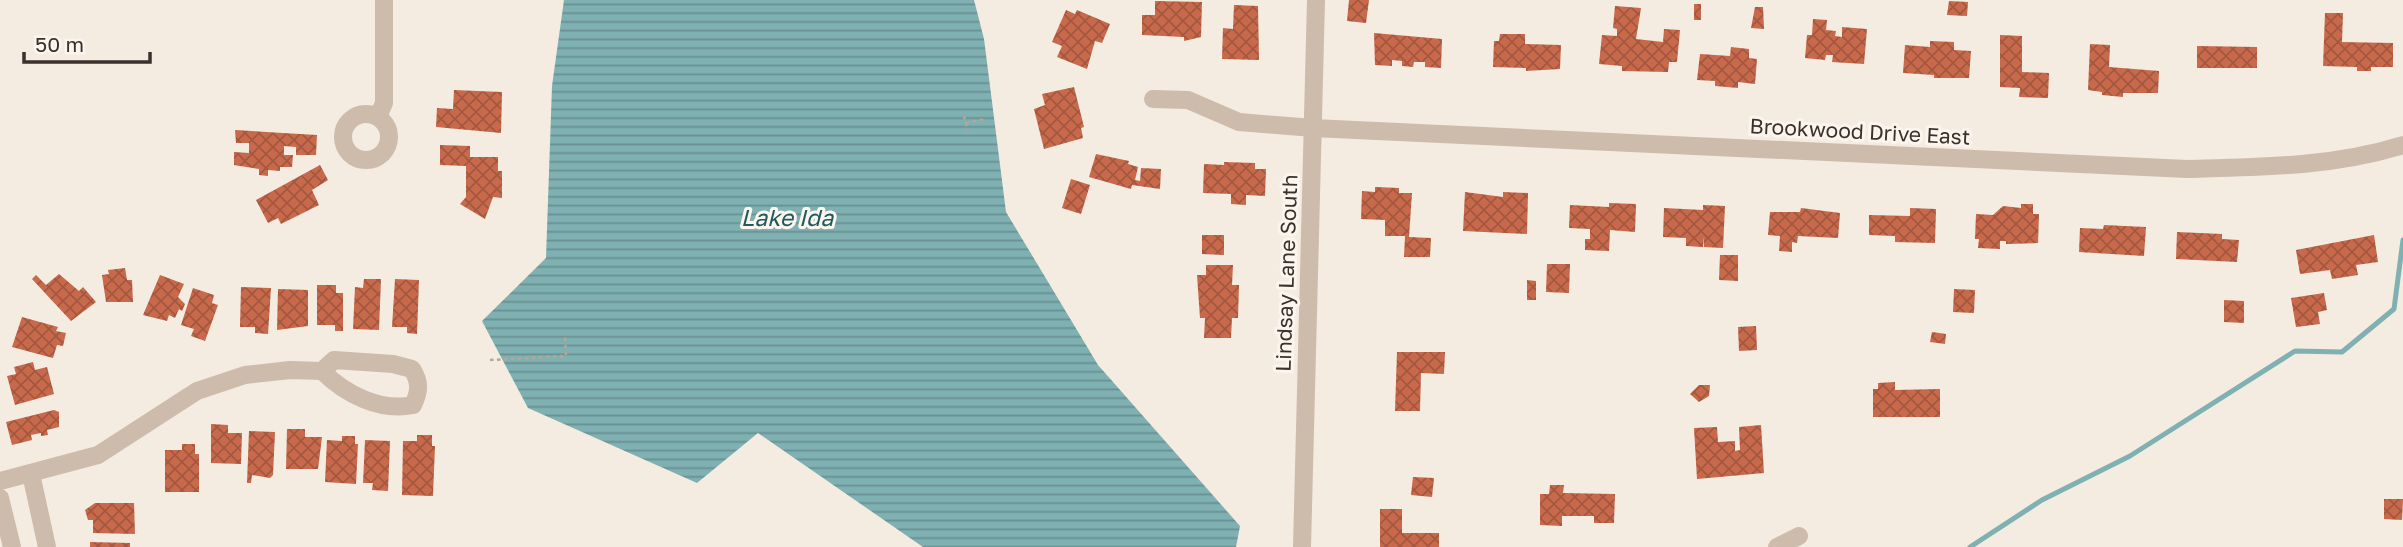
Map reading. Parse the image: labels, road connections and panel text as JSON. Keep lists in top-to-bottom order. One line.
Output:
{"streets":{"street":["Brookwood Drive East","Lindsay Lane South"]},"crossings":[["Brookwood Drive East","Lindsay Lane South"]],"water":["Lake Ida"],"scale_bar":"50 m"}
